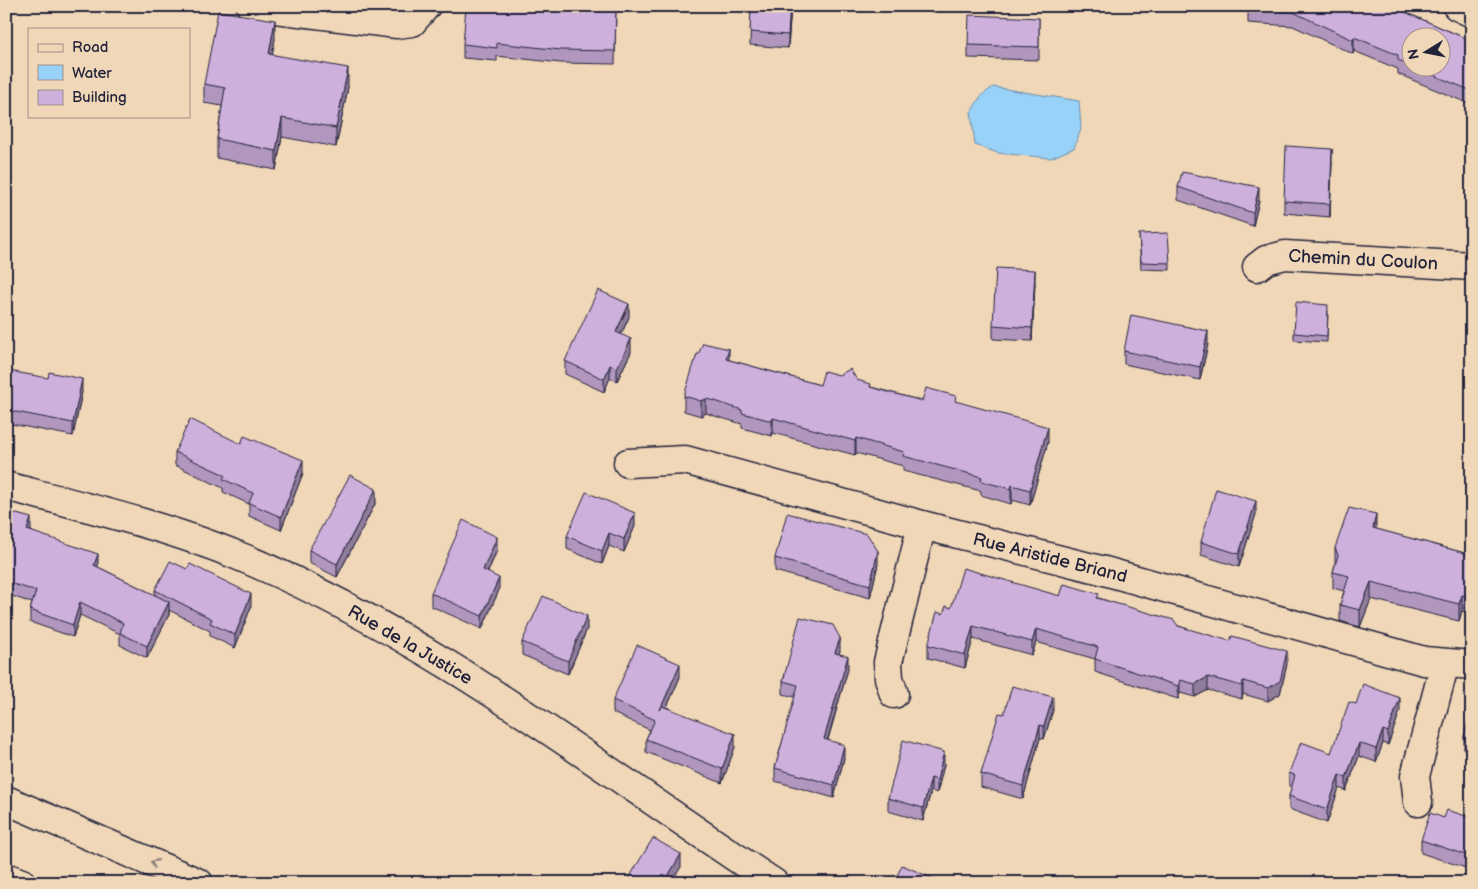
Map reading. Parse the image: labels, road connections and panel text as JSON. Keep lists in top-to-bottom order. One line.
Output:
{"streets":{"main road":["Chemin du Coulon","Rue Aristide Briand","Rue de la Justice"]},"legend":["Road","Water","Building"],"north":"left"}
